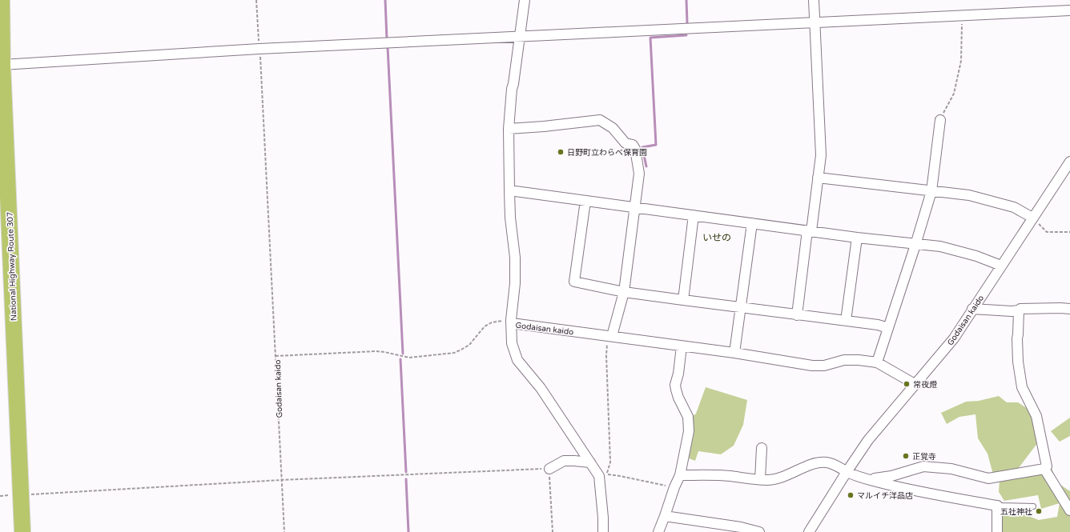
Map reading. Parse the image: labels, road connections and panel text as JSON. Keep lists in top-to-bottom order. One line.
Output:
{"streets":{"highway":["National Highway Route 307"],"street":["Godaisan kaido"]},"districts":["いせの"],"places":["日野町立わらべ保育園","常夜燈","正覚寺","マルイチ洋品店","五社神社"]}
